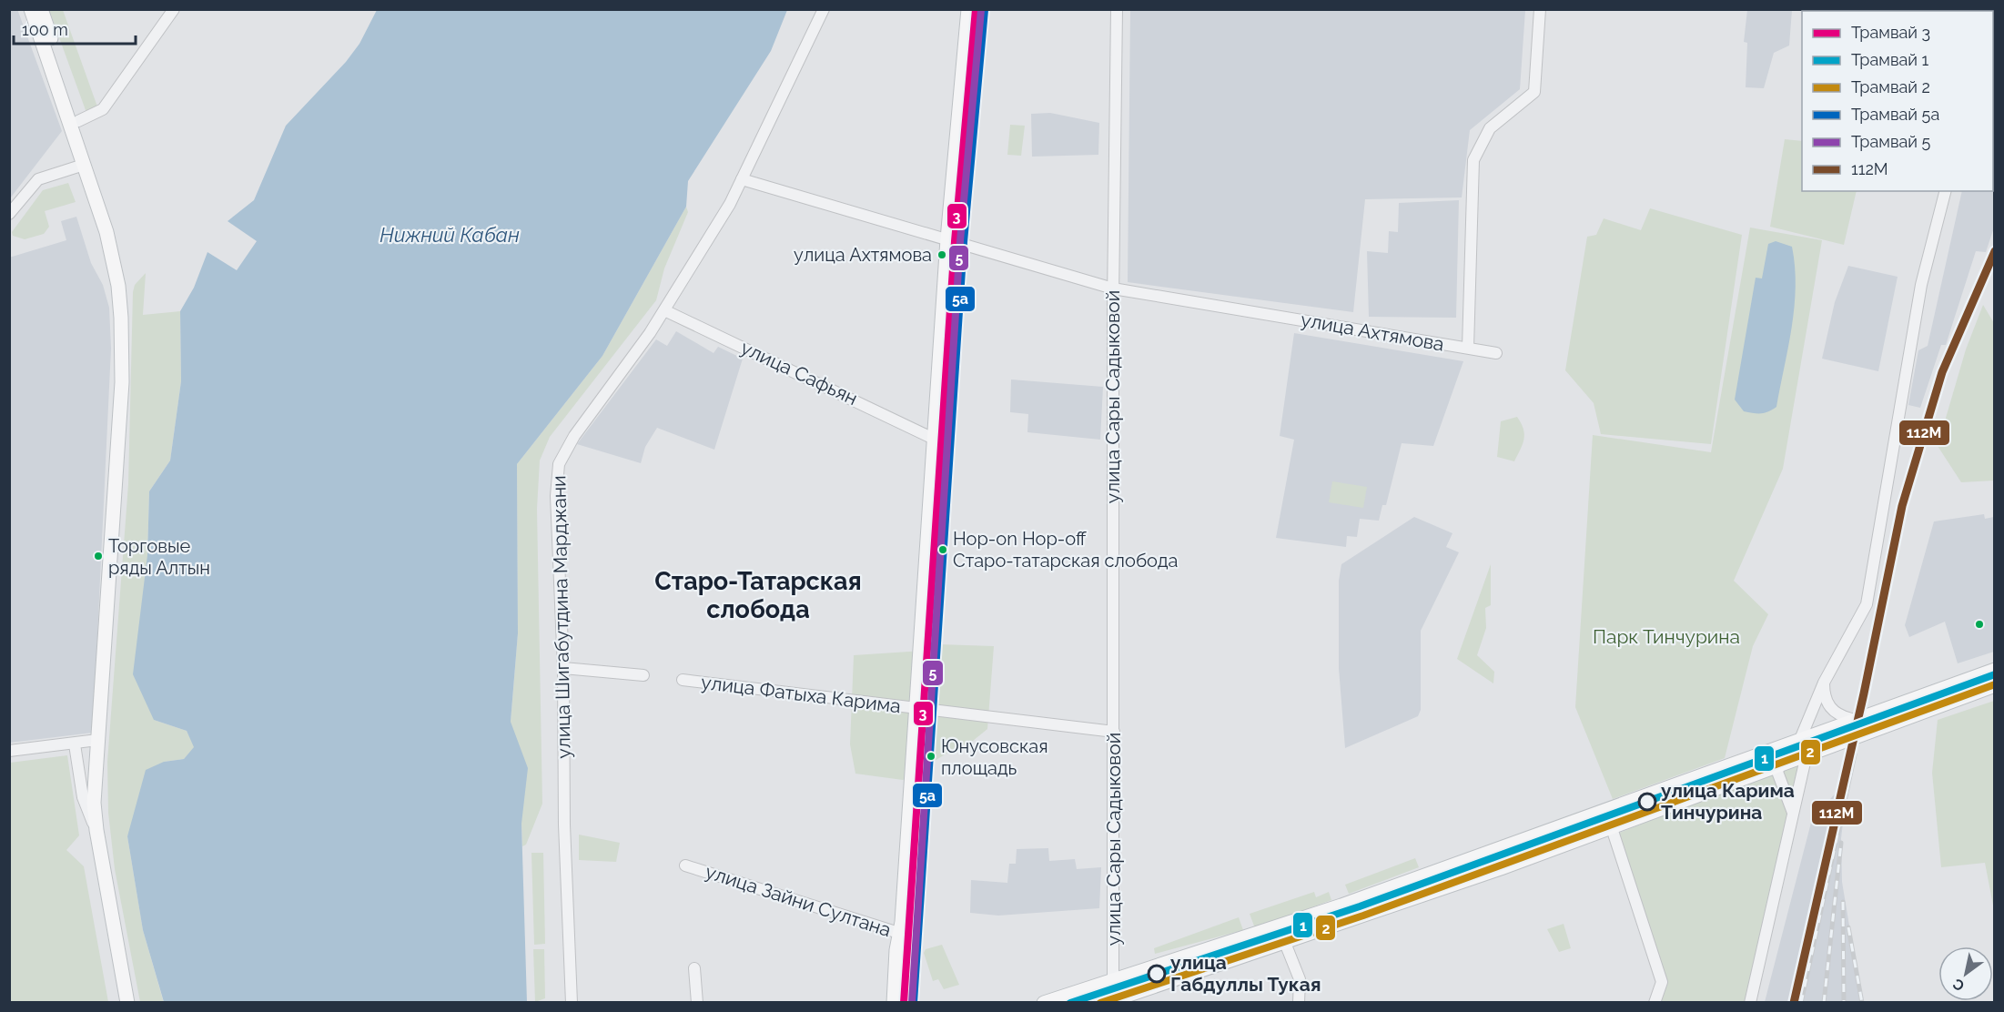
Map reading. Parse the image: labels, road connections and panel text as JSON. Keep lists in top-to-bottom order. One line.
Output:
{"streets":{"street":["улица Ахтямова","улица Сафьян","улица Сары Садыковой","улица Шигабутдина Марджани","улица Фатыха Карима","улица Зайни Султана"]},"crossings":[["улица Ахтямова","улица Сары Садыковой"],["улица Ахтямова","улица Шигабутдина Марджани"],["улица Сафьян","улица Шигабутдина Марджани"],["улица Сары Садыковой","улица Фатыха Карима"]],"districts":["Старо-Татарская слобода"],"water":["Нижний Кабан"],"parks":["Парк Тинчурина"],"places":["улица Ахтямова","Hop-on Hop-off Старо-татарская слобода","Торговые ряды Алтын","Юнусовская площадь","улица Карима Тинчурина","улица Габдуллы Тукая"],"lines":["tram line 3","tram line 5а","tram line 5","transit line 112М","tram line 1","tram line 2"],"legend":["Трамвай 3","Трамвай 1","Трамвай 2","Трамвай 5а","Трамвай 5","112М"],"scale_bar":"100 m","north":"bottom left"}
